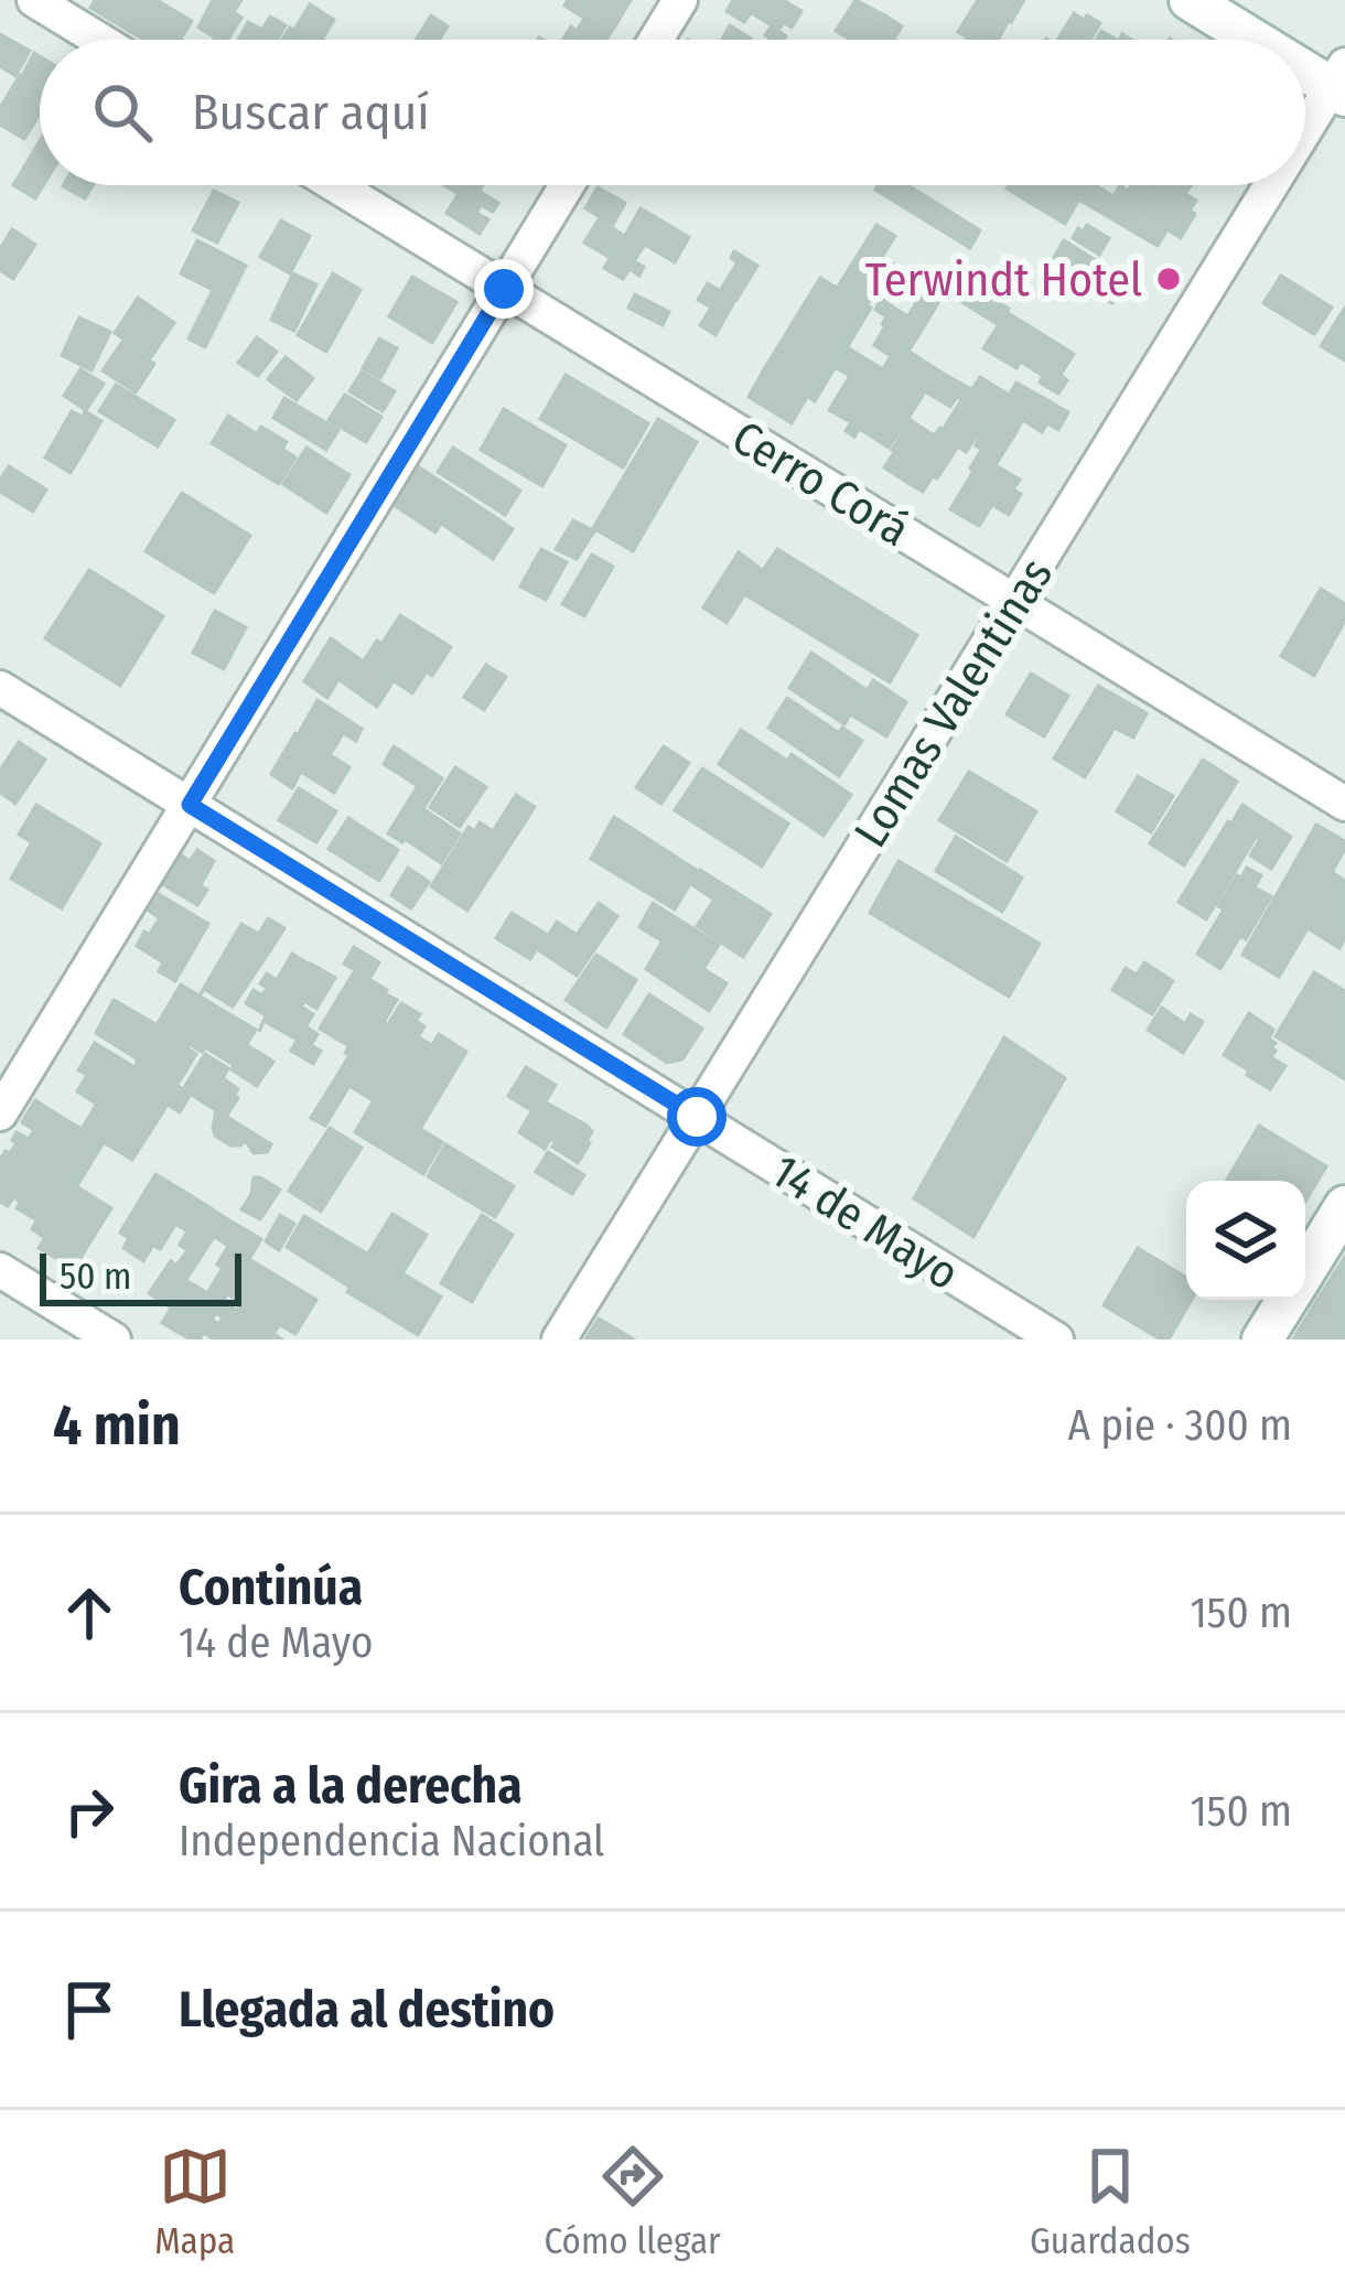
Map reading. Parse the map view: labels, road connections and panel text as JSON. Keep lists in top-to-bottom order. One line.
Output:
{"streets":{"street":["Cerro Corá","Lomas Valentinas","14 de Mayo"]},"crossings":[["Cerro Corá","Lomas Valentinas"],["Lomas Valentinas","14 de Mayo"]],"places":["Terwindt Hotel"],"scale_bar":"50 m","page":{"search":"Buscar aquí","scale":"50 m","heading":["4 min","A pie · 300 m"],"list":[["Continúa","14 de Mayo","150 m"],["Gira a la derecha","Independencia Nacional","150 m"],"Llegada al destino"],"nav":["Mapa","Cómo llegar","Guardados"]}}
